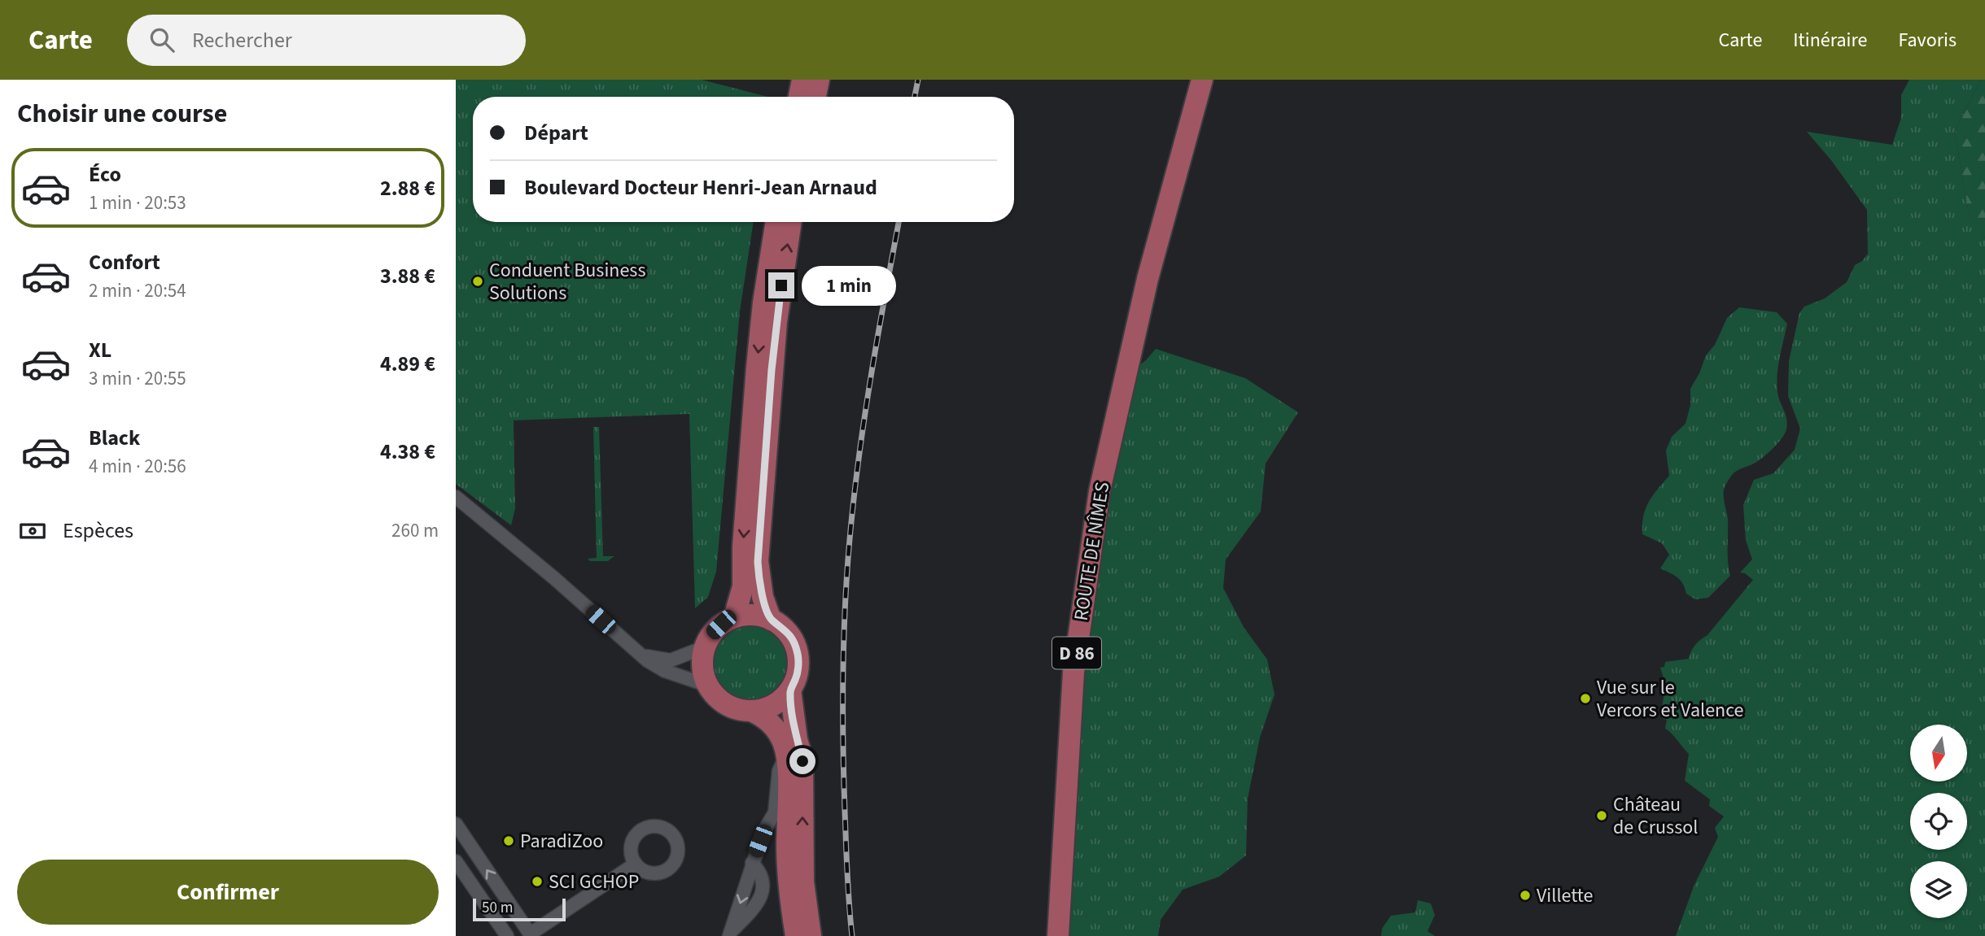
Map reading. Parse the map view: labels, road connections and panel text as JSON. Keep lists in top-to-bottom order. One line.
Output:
{"streets":{"main road":["ROUTE DE NÎMES","D 86"]},"places":["Conduent Business Solutions","Vue sur le Vercors et Valence","Château de Crussol","ParadiZoo","SCI GCHOP","Villette"],"scale_bar":"50 m","north":"bottom","page":{"header":"Carte","search":"Rechercher","nav":["Carte","Itinéraire","Favoris"],"heading":"Choisir une course","banner":["Départ","Boulevard Docteur Henri-Jean Arnaud"],"list":[{"name":"Éco","note":"1 min · 20:53","value":"2.88 €"},{"name":"Confort","note":"2 min · 20:54","value":"3.88 €"},{"name":"XL","note":"3 min · 20:55","value":"4.89 €"},{"name":"Black","note":"4 min · 20:56","value":"4.38 €"}],"bubble":"1 min","pay":["Espèces","260 m"],"buttons":"Confirmer","scale":"50 m"}}
